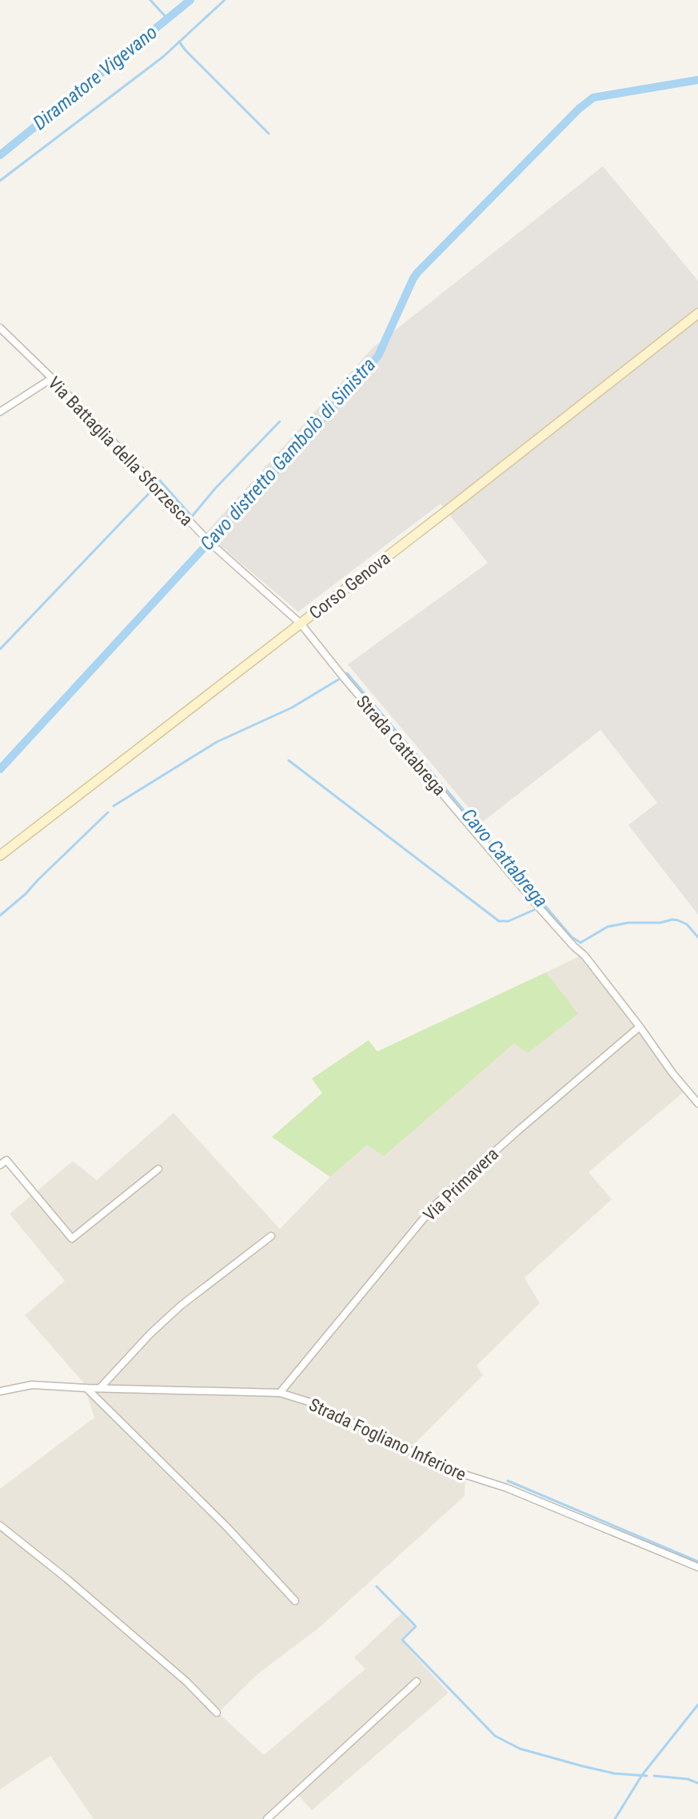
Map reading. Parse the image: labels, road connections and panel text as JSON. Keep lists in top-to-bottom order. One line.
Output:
{"streets":{"main road":["Corso Genova"],"street":["Via Battaglia della Sforzesca","Strada Cattabrega","Via Primavera","Strada Fogliano Inferiore"]},"crossings":[["Via Battaglia della Sforzesca","Corso Genova"],["Via Battaglia della Sforzesca","Strada Cattabrega"],["Corso Genova","Strada Cattabrega"],["Strada Cattabrega","Via Primavera"],["Via Primavera","Strada Fogliano Inferiore"]],"water":["Diramatore Vigevano","Cavo distretto Gambolò di Sinistra","Cavo Cattabrega"]}
